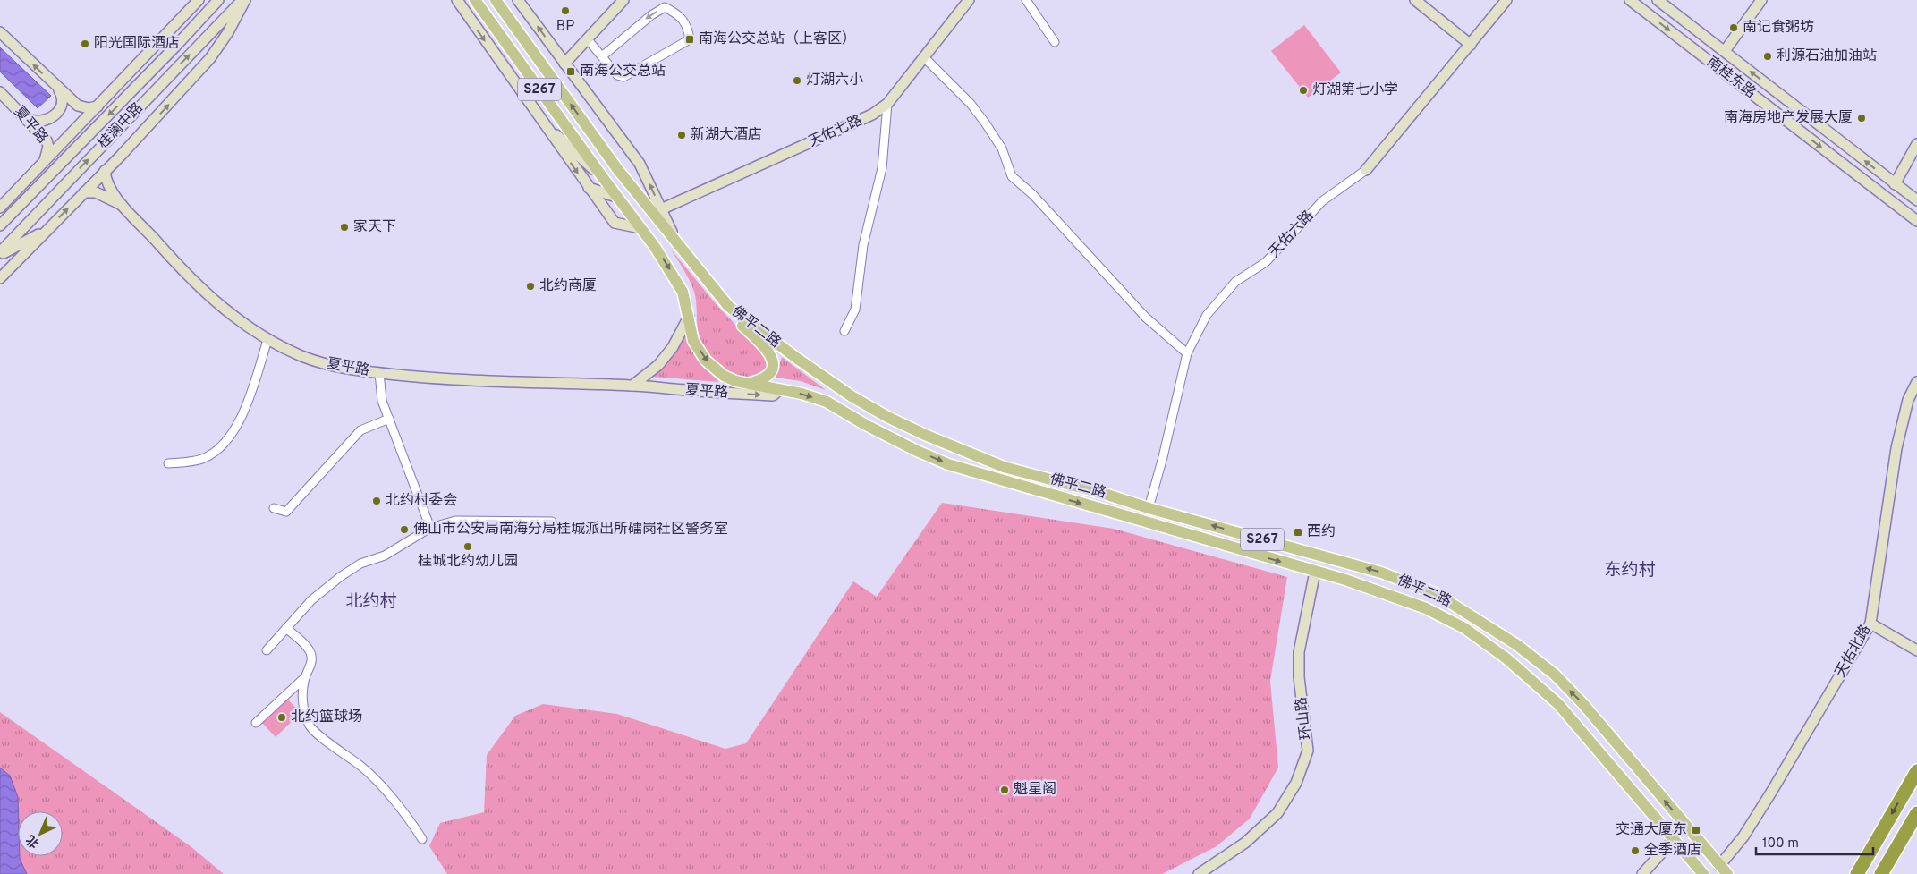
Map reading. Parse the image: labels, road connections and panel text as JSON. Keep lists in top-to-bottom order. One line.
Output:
{"streets":{"main road":["南桂东路","S267","夏平路","桂澜中路","天佑七路","天佑六路","佛平二路","天佑北路","环山路"]},"crossings":[["S267","佛平二路"],["夏平路","佛平二路"],["天佑六路","佛平二路"],["佛平二路","天佑北路"],["佛平二路","环山路"]],"districts":["东约村","北约村"],"places":{"other":["BP","南记食粥坊","阳光国际酒店","利源石油加油站","灯湖六小","灯湖第七小学","南海房地产发展大厦","新湖大酒店","家天下","北约商厦","北约村委会","佛山市公安局南海分局桂城派出所礌岗社区警务室","桂城北约幼儿园","北约篮球场","魁星阁","全季酒店"],"transit":["南海公交总站（上客区）","南海公交总站","西约","交通大厦东"]},"scale_bar":"100 m","north":"bottom left"}
